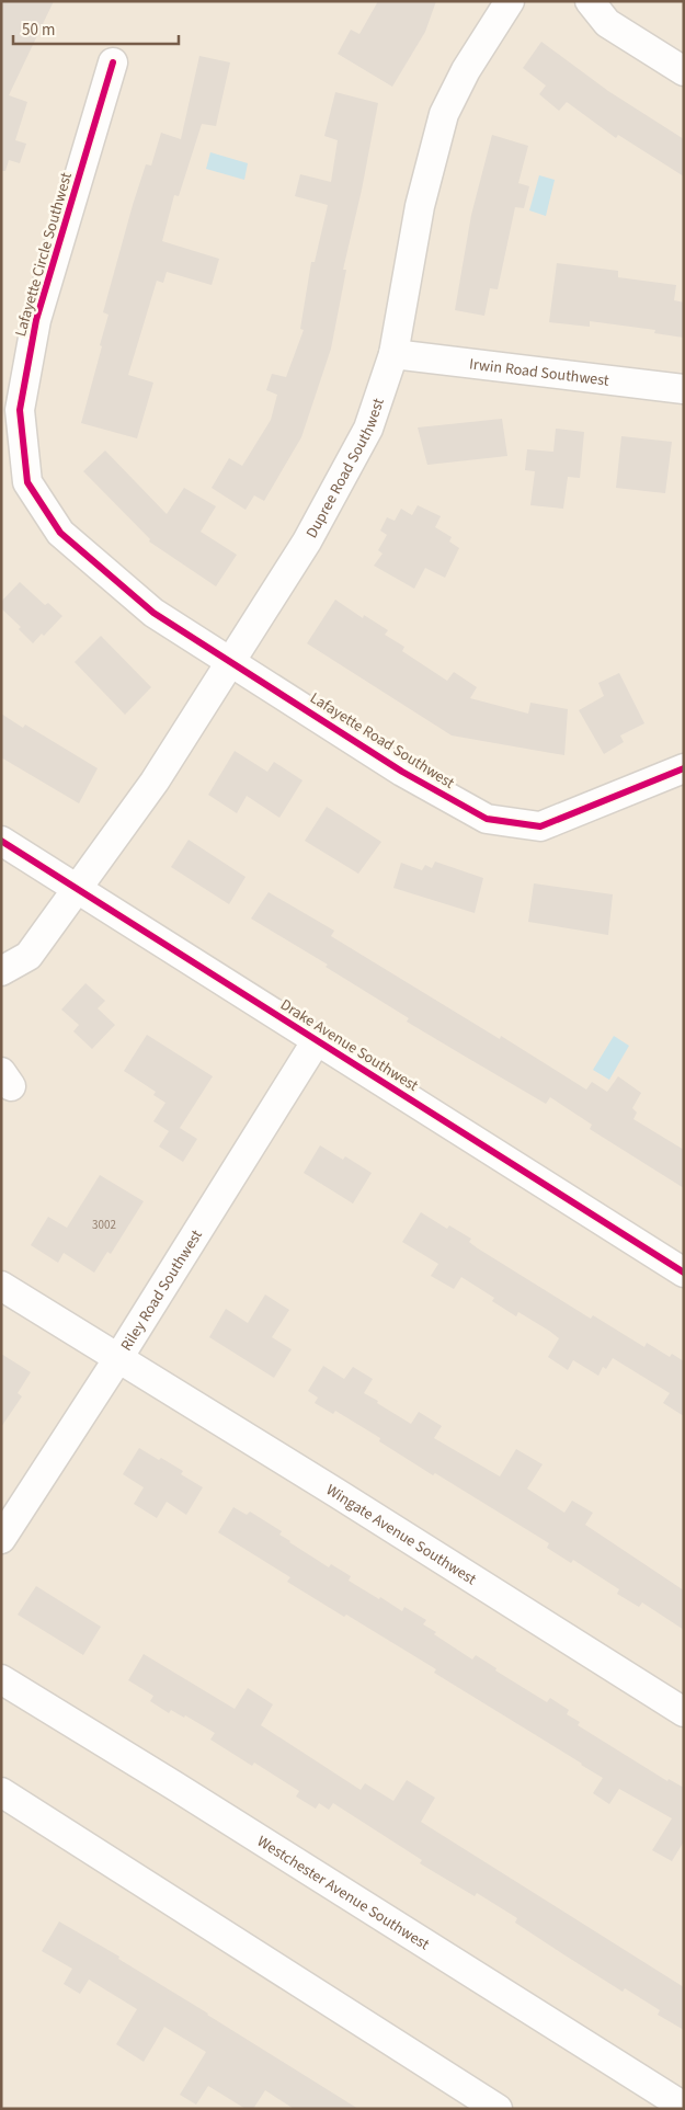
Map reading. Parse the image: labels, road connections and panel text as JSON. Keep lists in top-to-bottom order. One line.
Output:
{"streets":{"street":["Lafayette Circle Southwest","Irwin Road Southwest","Dupree Road Southwest","Lafayette Road Southwest","Drake Avenue Southwest","Riley Road Southwest","Wingate Avenue Southwest","Westchester Avenue Southwest"]},"crossings":[["Lafayette Circle Southwest","Lafayette Road Southwest"],["Irwin Road Southwest","Dupree Road Southwest"],["Dupree Road Southwest","Lafayette Road Southwest"],["Dupree Road Southwest","Drake Avenue Southwest"],["Drake Avenue Southwest","Riley Road Southwest"],["Riley Road Southwest","Wingate Avenue Southwest"]],"house_numbers":["3002"],"scale_bar":"50 m"}
